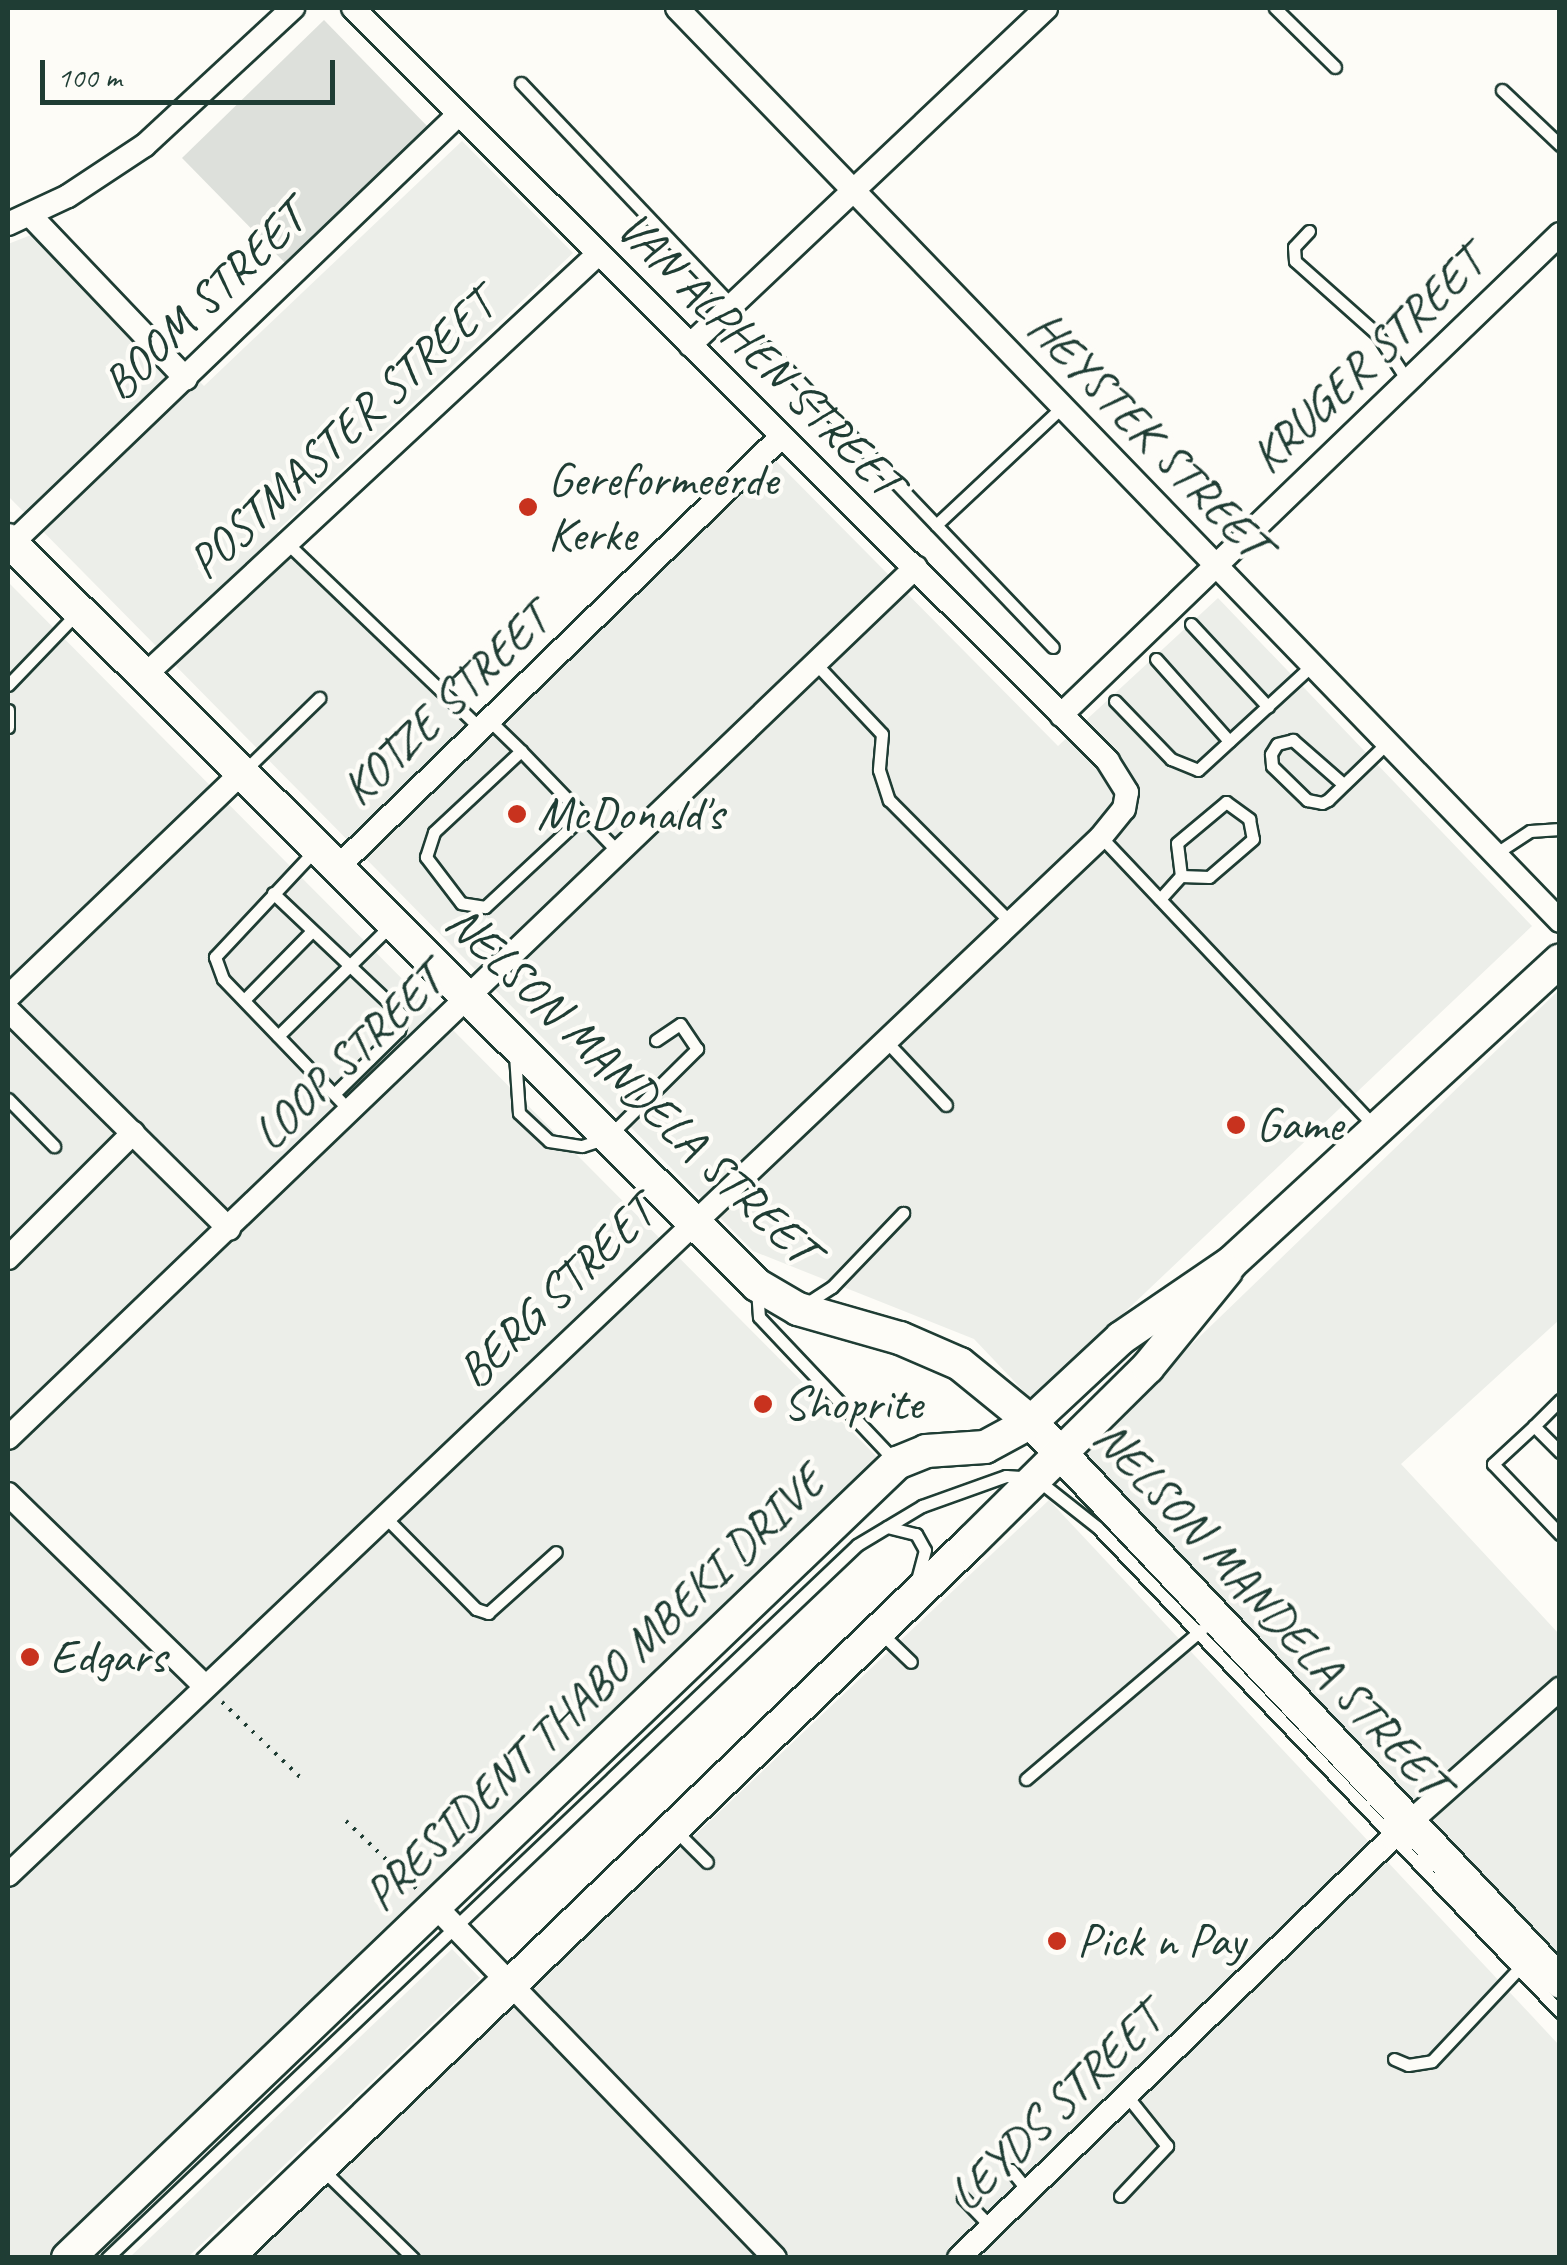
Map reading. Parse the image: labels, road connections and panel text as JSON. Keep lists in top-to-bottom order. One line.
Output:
{"streets":{"street":["BOOM STREET","VAN ALPHEN STREET","KRUGER STREET","POSTMASTER STREET","HEYSTEK STREET","KOTZE STREET","LOOP STREET","NELSON MANDELA STREET","BERG STREET","PRESIDENT THABO MBEKI DRIVE","LEYDS STREET"]},"crossings":[["BOOM STREET","VAN ALPHEN STREET"],["BOOM STREET","NELSON MANDELA STREET"],["VAN ALPHEN STREET","KRUGER STREET"],["VAN ALPHEN STREET","POSTMASTER STREET"],["VAN ALPHEN STREET","KOTZE STREET"],["VAN ALPHEN STREET","LOOP STREET"],["VAN ALPHEN STREET","BERG STREET"],["KRUGER STREET","HEYSTEK STREET"],["POSTMASTER STREET","NELSON MANDELA STREET"],["KOTZE STREET","NELSON MANDELA STREET"],["LOOP STREET","NELSON MANDELA STREET"],["NELSON MANDELA STREET","BERG STREET"],["NELSON MANDELA STREET","PRESIDENT THABO MBEKI DRIVE"],["NELSON MANDELA STREET","LEYDS STREET"]],"places":["Gereformeerde Kerke","McDonald's","Game","Shoprite","Edgars","Pick n Pay"],"scale_bar":"100 m"}
